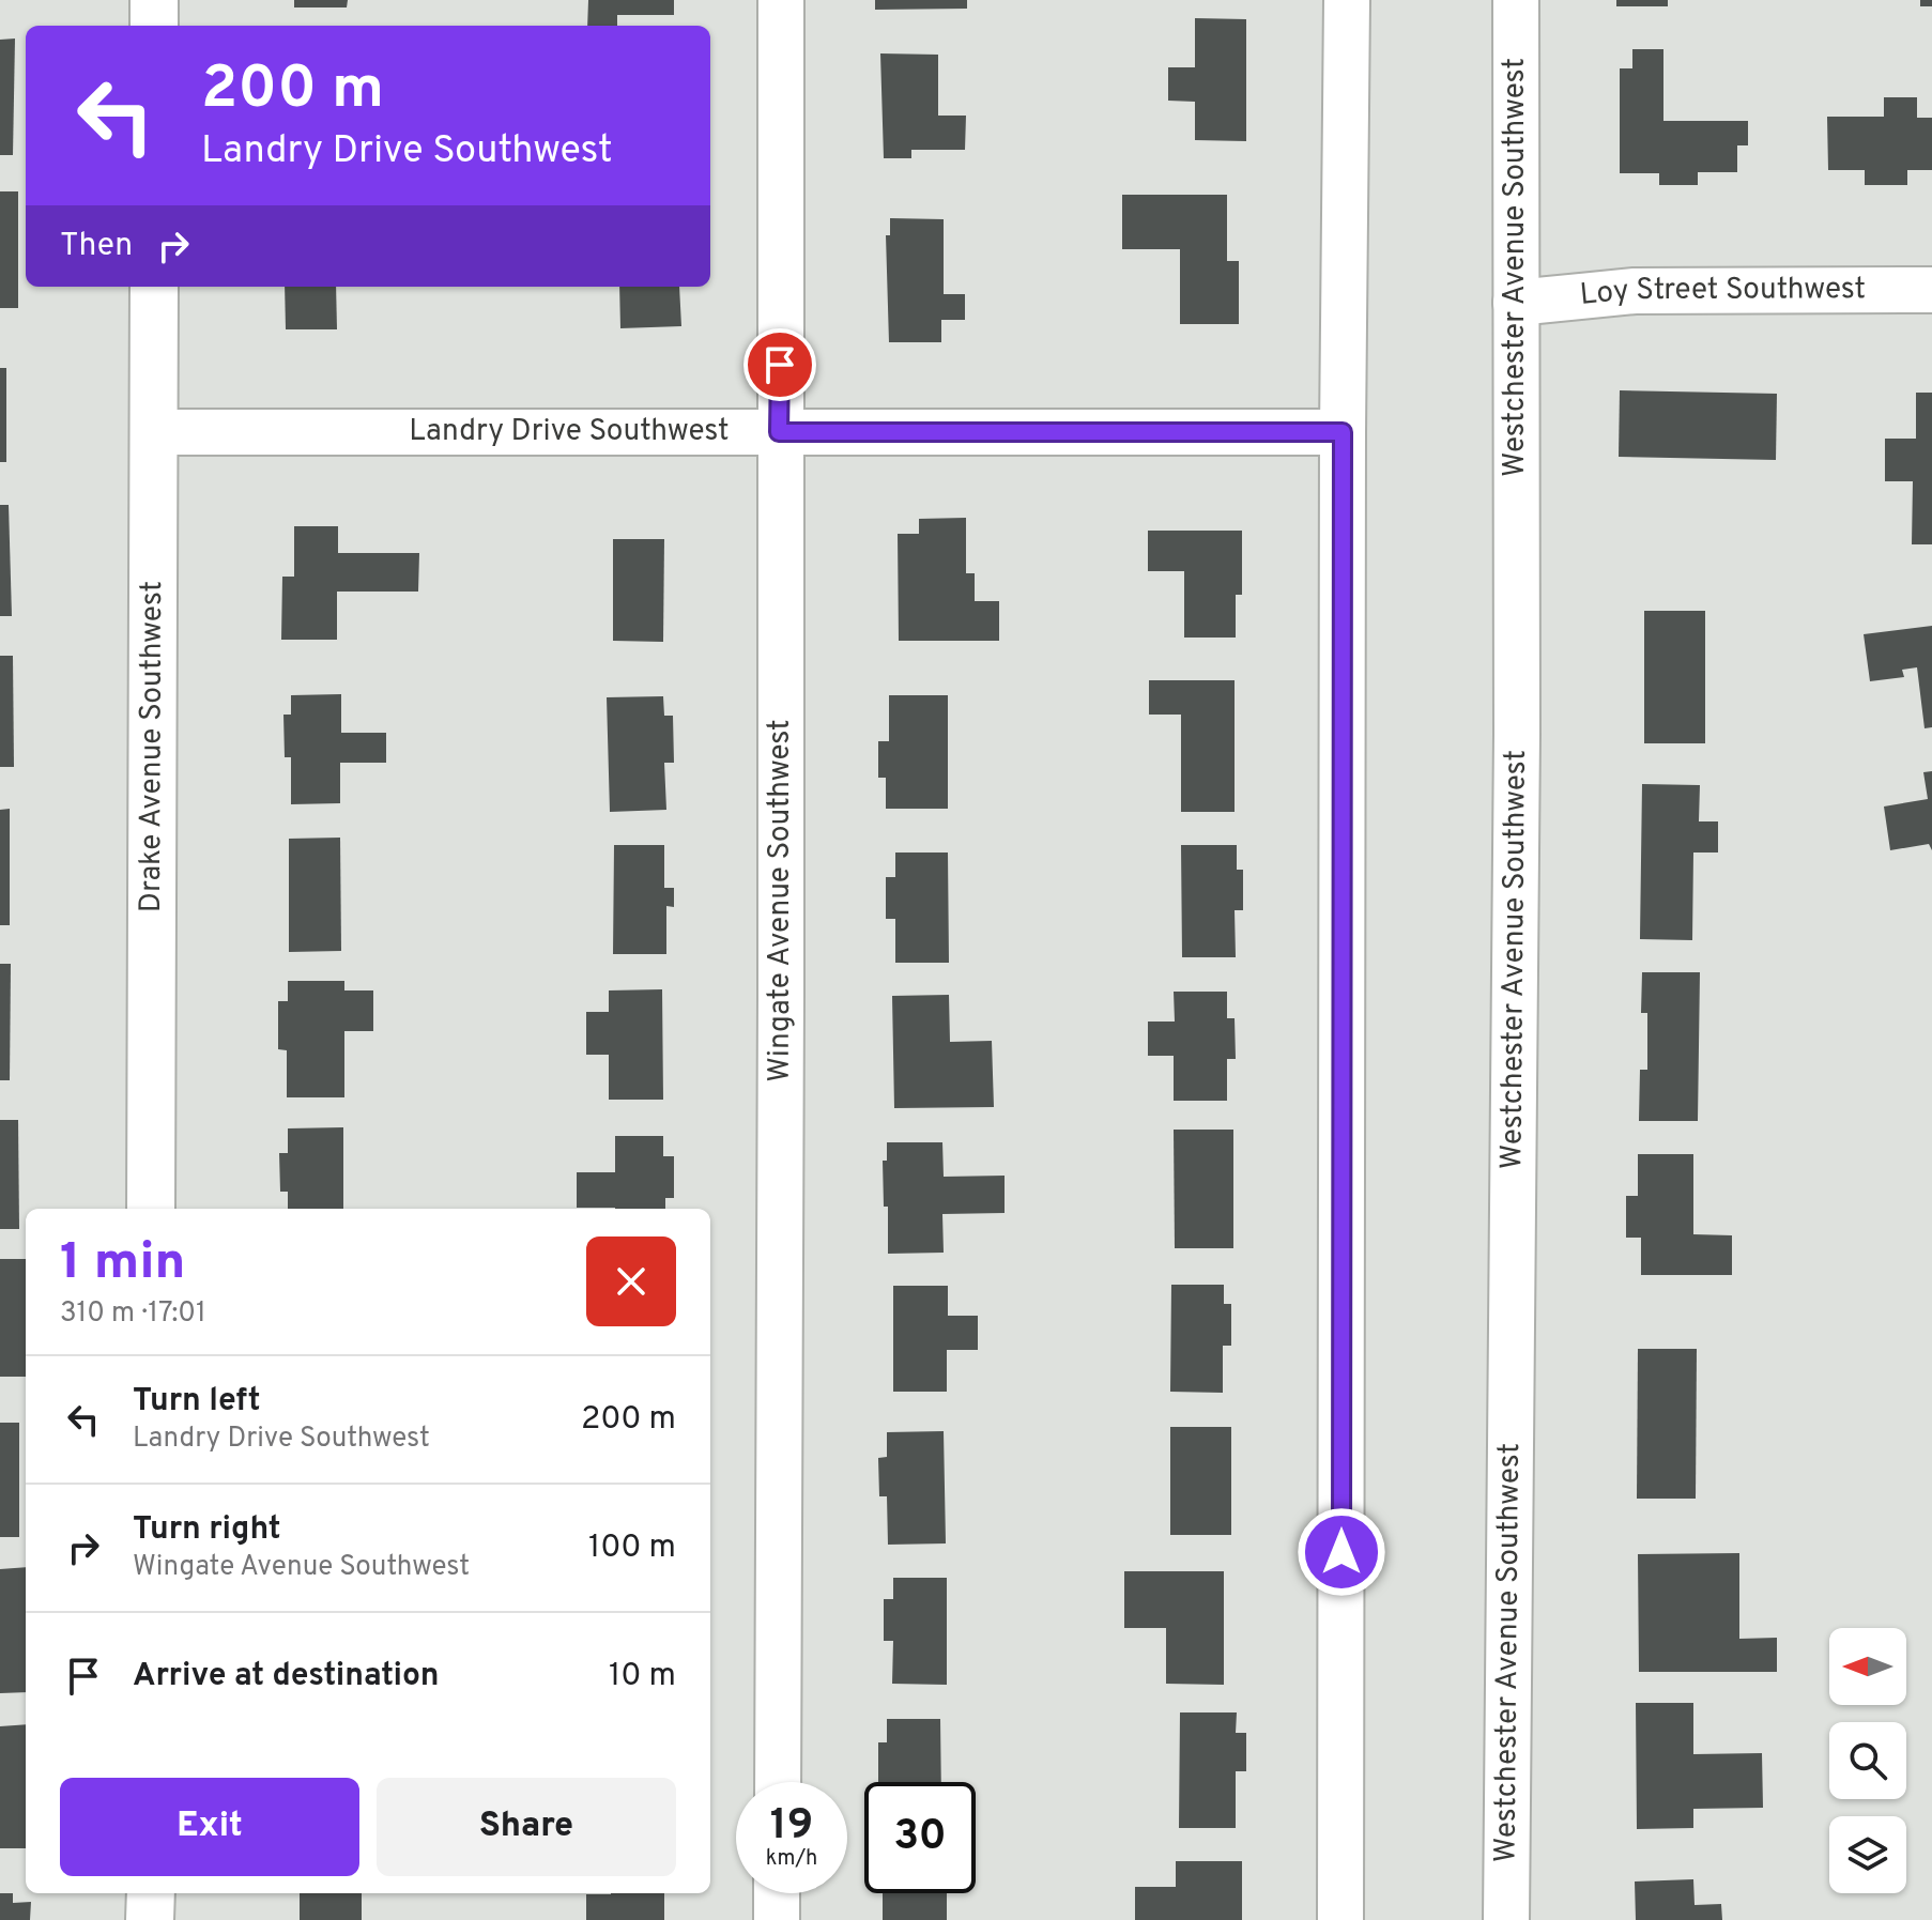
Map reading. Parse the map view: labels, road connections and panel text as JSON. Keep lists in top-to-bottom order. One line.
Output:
{"streets":{"street":["Westchester Avenue Southwest","Loy Street Southwest","Landry Drive Southwest","Drake Avenue Southwest","Wingate Avenue Southwest"]},"crossings":[["Westchester Avenue Southwest","Loy Street Southwest"],["Landry Drive Southwest","Drake Avenue Southwest"],["Landry Drive Southwest","Wingate Avenue Southwest"]],"north":"left","page":{"turn":["200 m","Landry Drive Southwest"],"then":"Then","heading":["1 min","310 m · 17:01"],"list":[{"name":"Turn left","note":"Landry Drive Southwest","value":"200 m"},{"name":"Turn right","note":"Wingate Avenue Southwest","value":"100 m"},{"name":"Arrive at destination","value":"10 m"}],"buttons":["Exit","Share"],"speed":"19 km/h","limit":"30"}}
